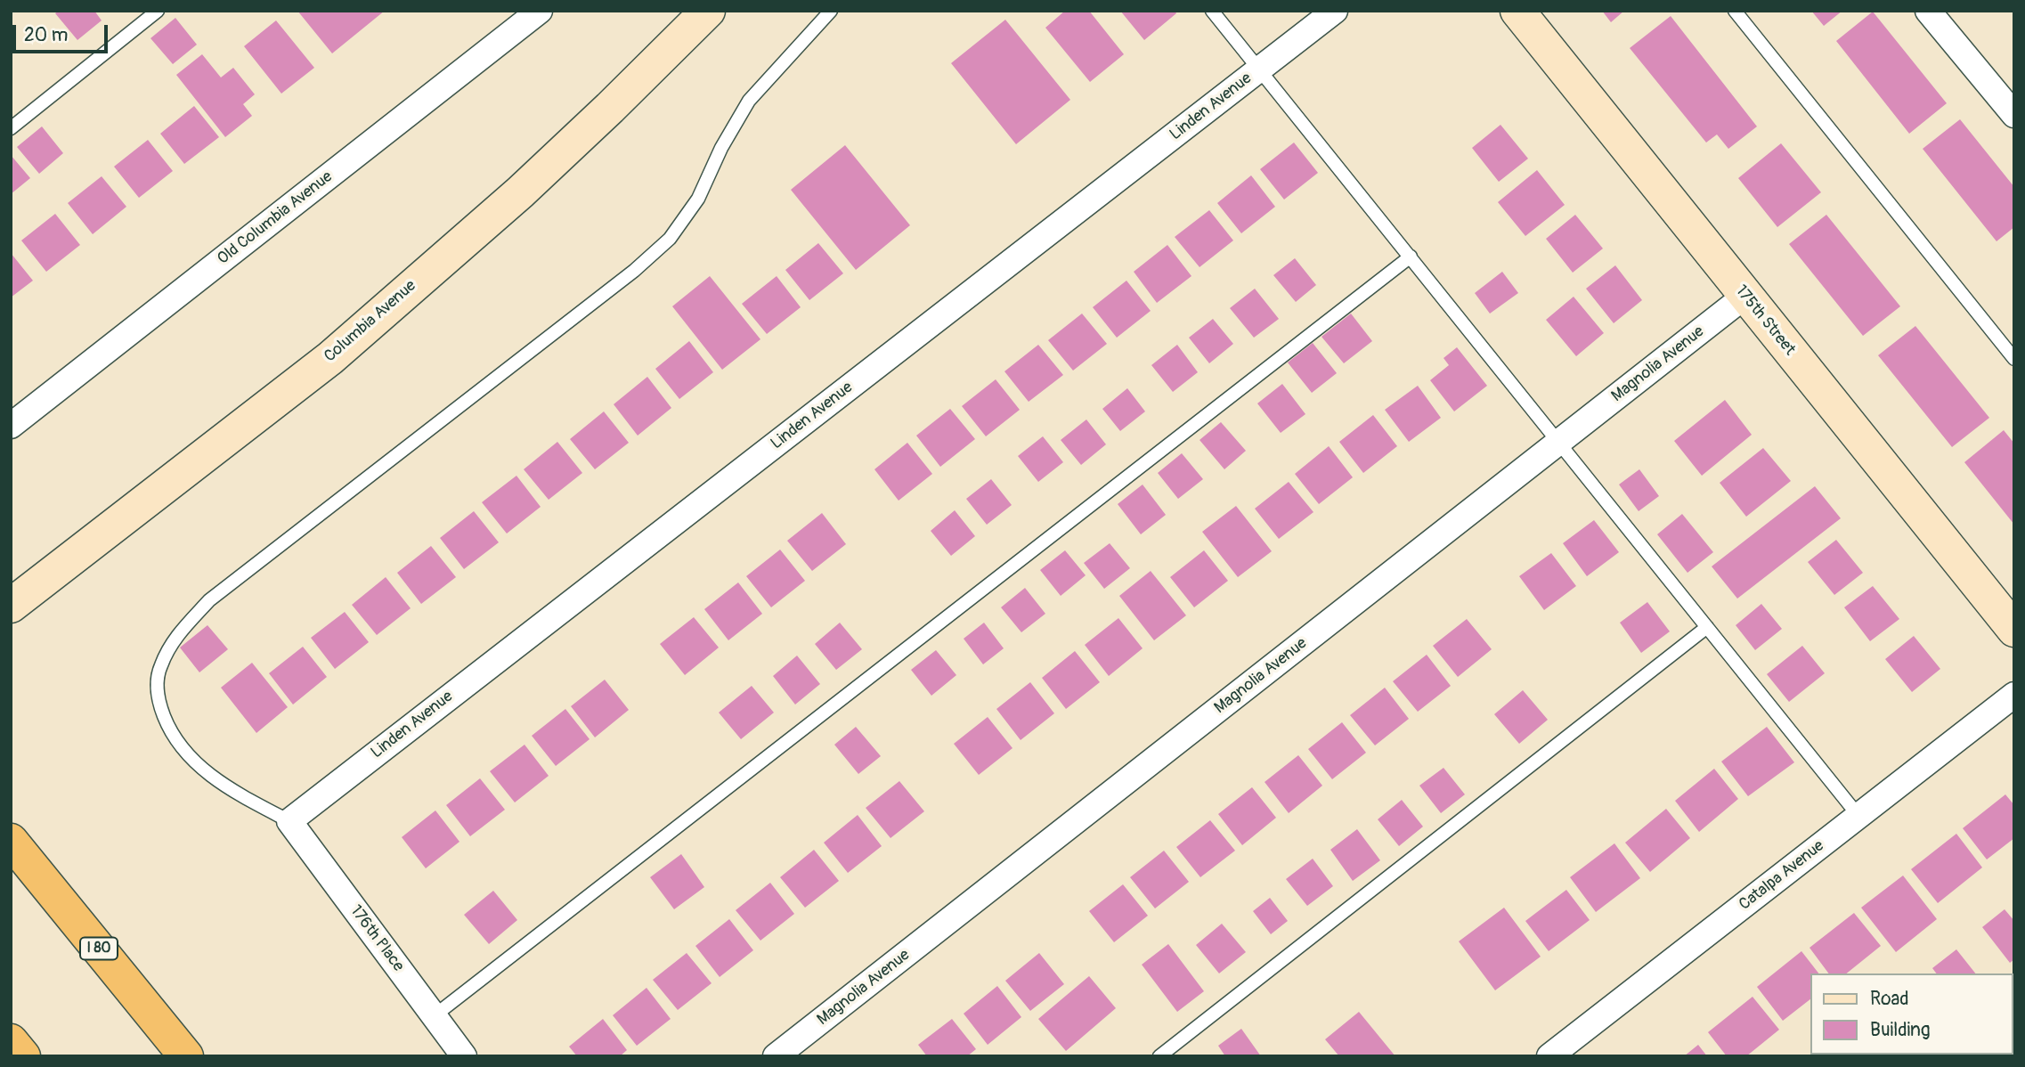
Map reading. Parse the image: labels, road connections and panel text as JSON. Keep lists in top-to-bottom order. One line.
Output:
{"streets":{"highway":["I 80"],"street":["Linden Avenue","Old Columbia Avenue","175th Street","Columbia Avenue","Magnolia Avenue","Catalpa Avenue","176th Place"]},"crossings":[["Linden Avenue","176th Place"],["175th Street","Magnolia Avenue"]],"legend":["Road","Building"],"scale_bar":"20 m"}
